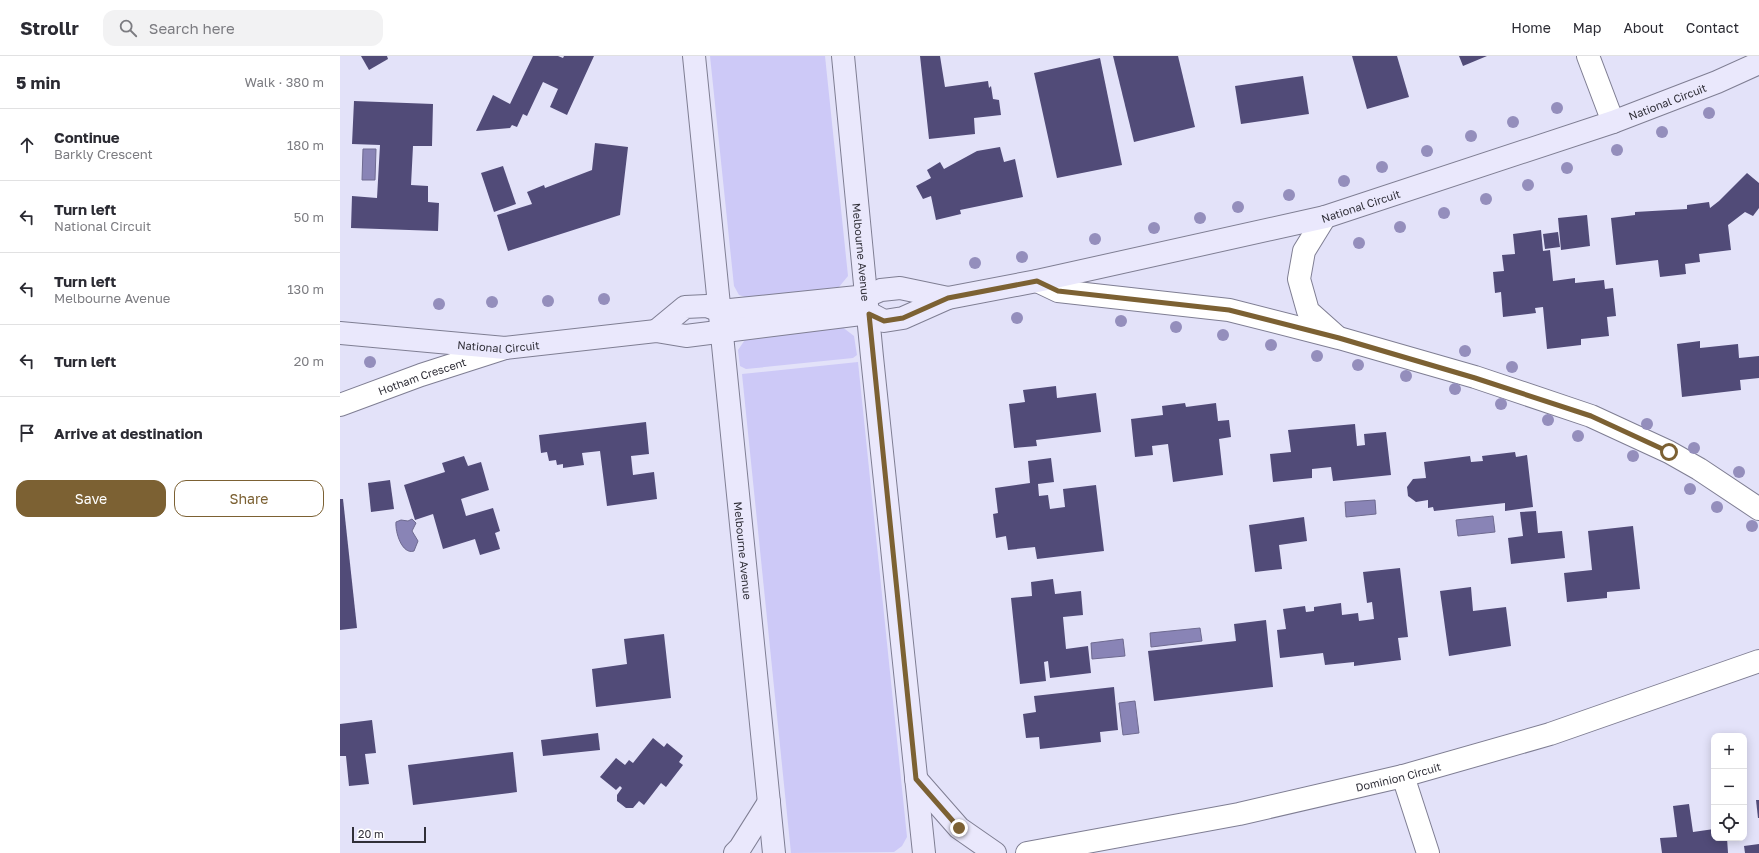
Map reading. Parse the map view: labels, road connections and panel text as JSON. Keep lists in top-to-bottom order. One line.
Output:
{"streets":{"main road":["National Circuit","Melbourne Avenue"],"street":["Hotham Crescent","Dominion Circuit"]},"crossings":[["National Circuit","Melbourne Avenue"],["National Circuit","Hotham Crescent"]],"scale_bar":"20 m","page":{"header":"Strollr","search":"Search here","nav":["Home","Map","About","Contact"],"heading":["5 min","Walk · 380 m"],"list":[["Continue","Barkly Crescent","180 m"],["Turn left","National Circuit","50 m"],["Turn left","Melbourne Avenue","130 m"],["Turn left","20 m"],"Arrive at destination"],"buttons":["Save","Share"],"map_buttons":["+","−"],"scale":"20 m"}}
